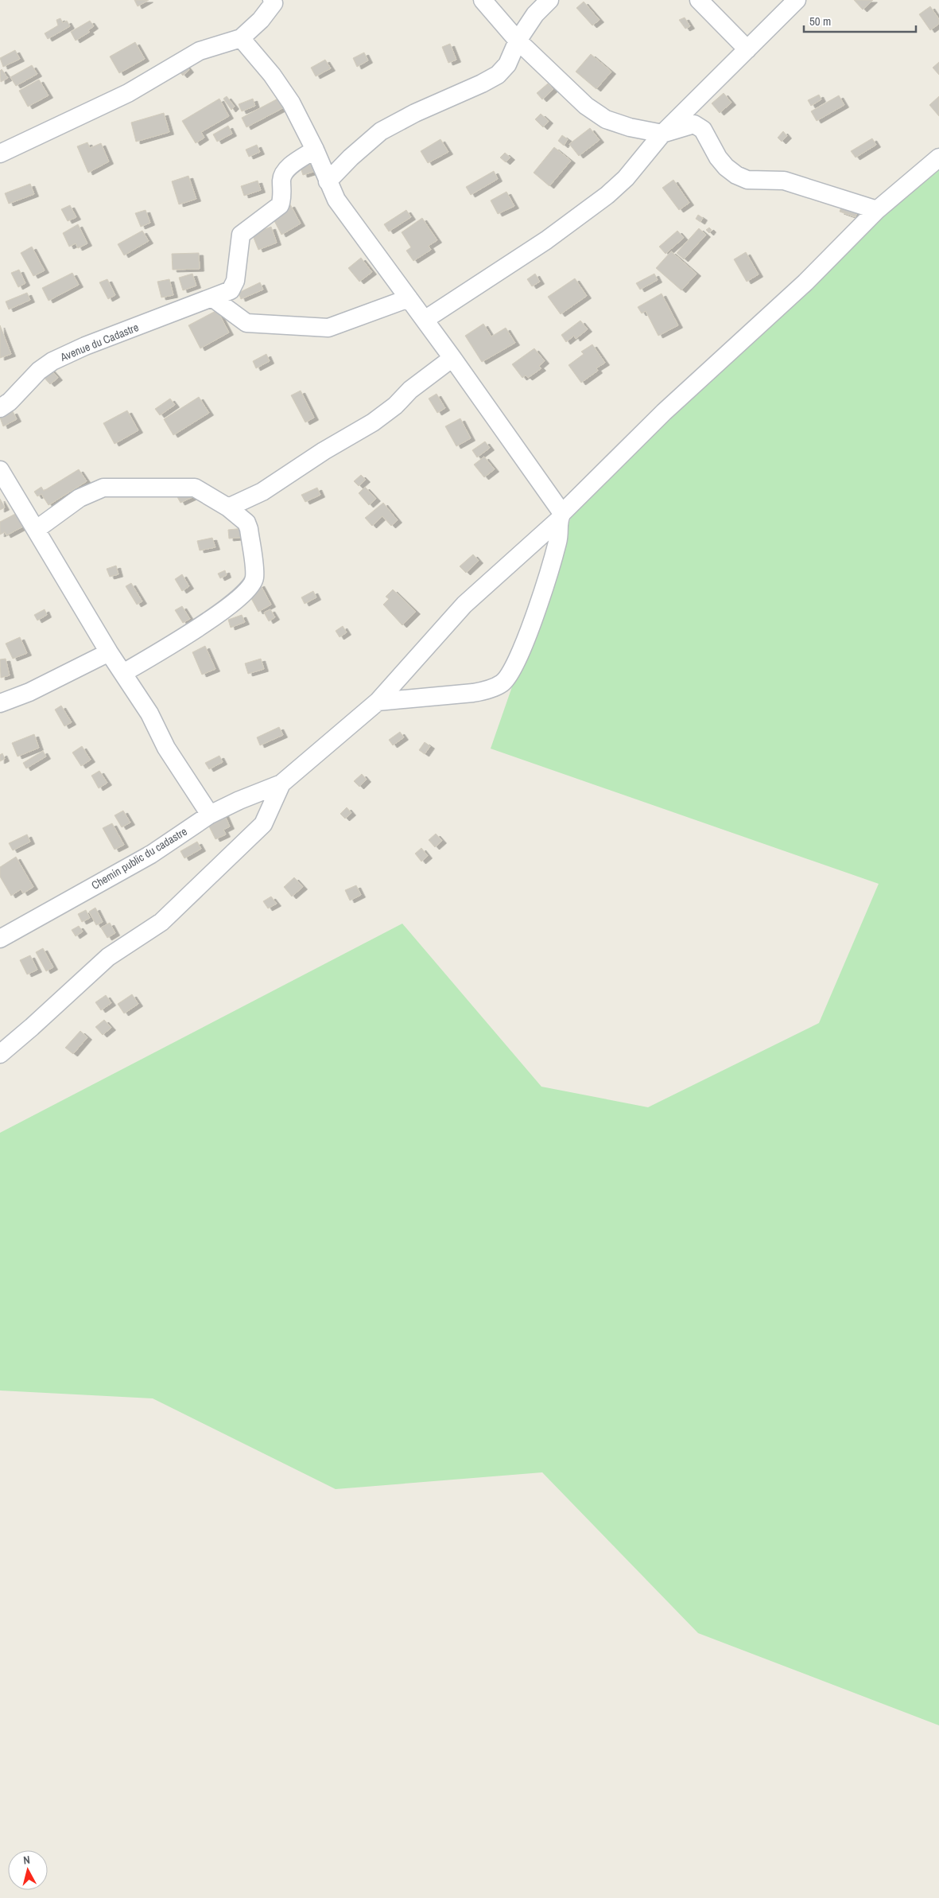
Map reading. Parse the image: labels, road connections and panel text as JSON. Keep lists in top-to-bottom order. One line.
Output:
{"streets":{"street":["Avenue du Cadastre","Chemin public du cadastre"]},"scale_bar":"50 m","north":"top"}
